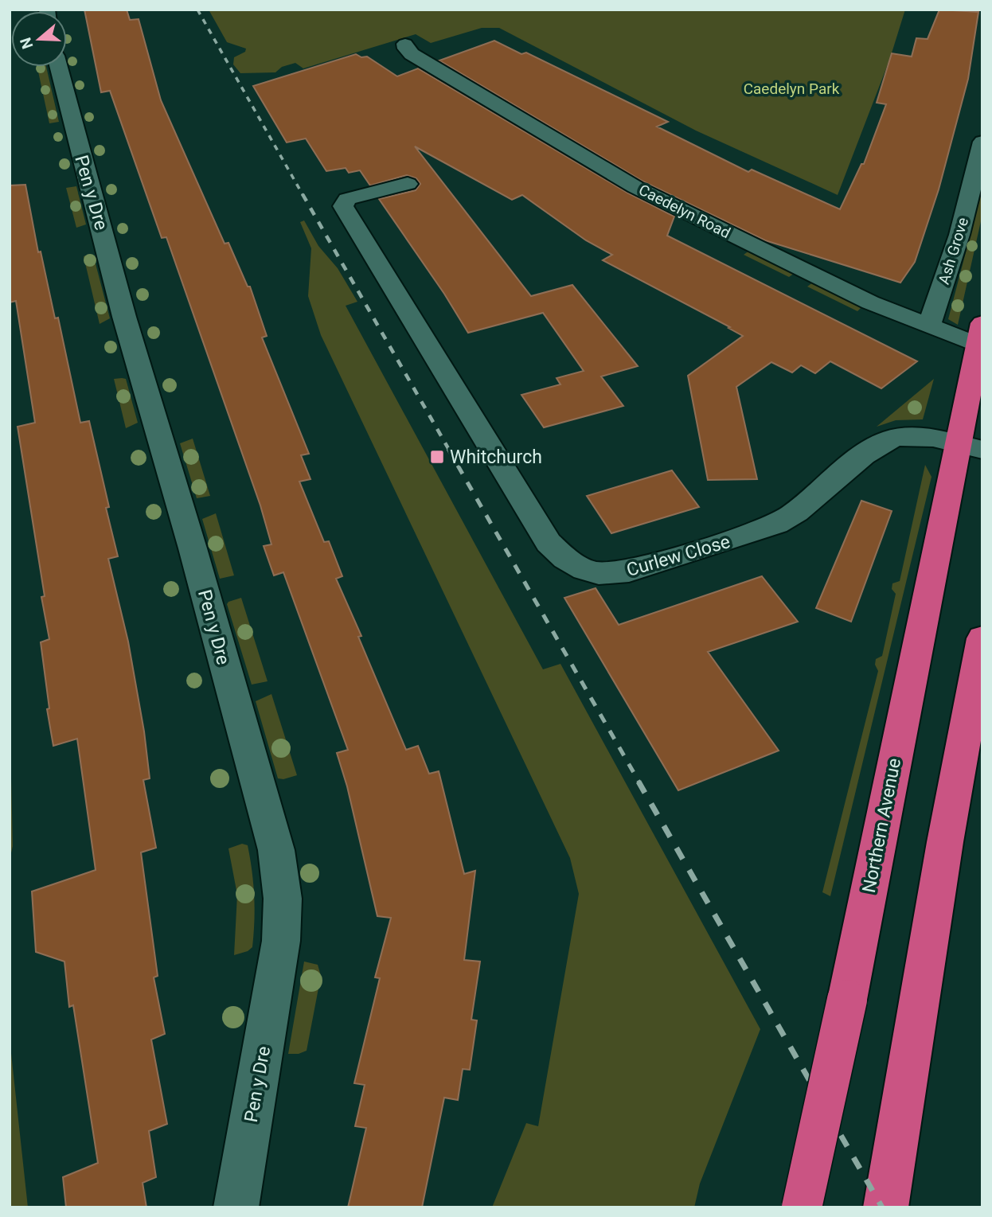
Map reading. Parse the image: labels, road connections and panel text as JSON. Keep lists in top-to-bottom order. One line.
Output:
{"streets":{"highway":["Northern Avenue"],"street":["Pen y Dre","Caedelyn Road","Ash Grove","Curlew Close"]},"crossings":[["Caedelyn Road","Ash Grove"],["Curlew Close","Northern Avenue"]],"parks":["Caedelyn Park"],"places":{"transit":["Whitchurch"]},"north":"left"}
